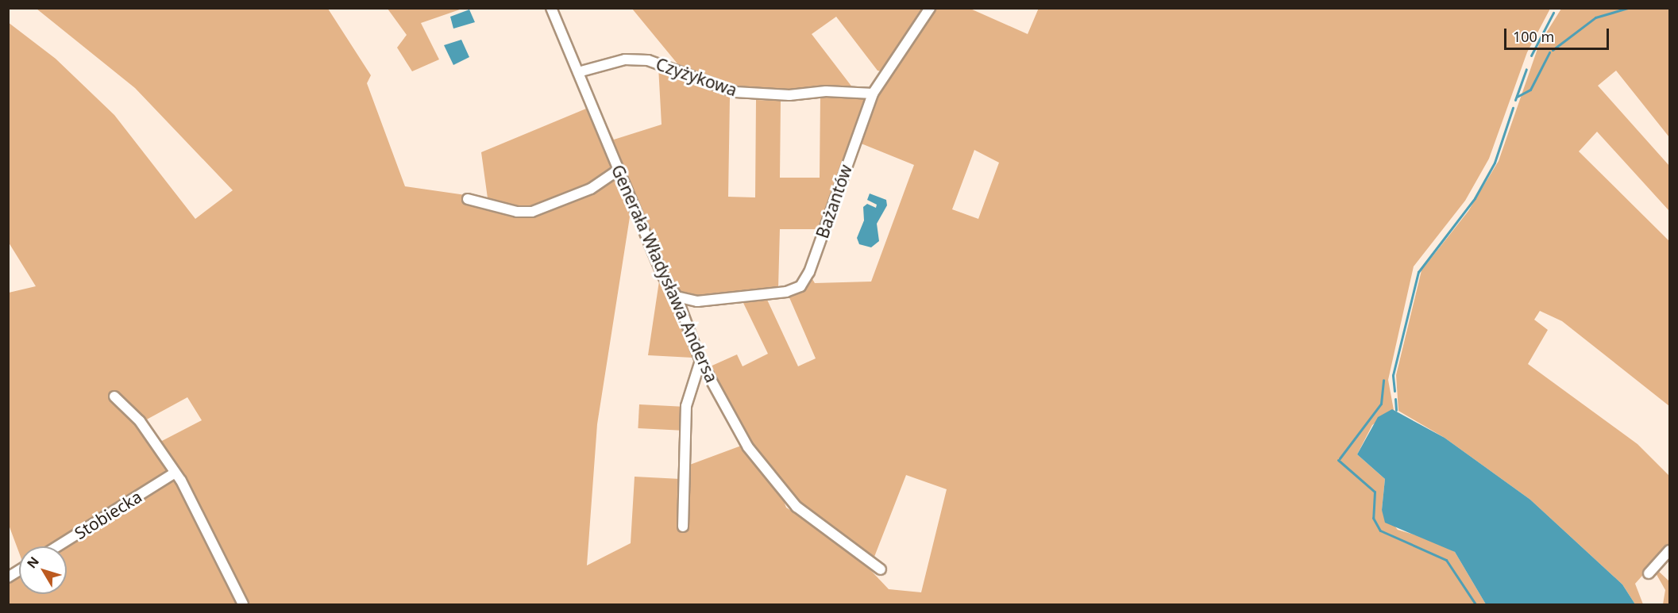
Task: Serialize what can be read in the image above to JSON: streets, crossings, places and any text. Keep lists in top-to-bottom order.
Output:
{
  "streets": {
    "street": [
      "Czyżykowa",
      "Bażantów",
      "Generała Władysława Andersa",
      "Stobiecka"
    ]
  },
  "crossings": [
    ["Czyżykowa", "Bażantów"],
    ["Czyżykowa", "Generała Władysława Andersa"],
    ["Bażantów", "Generała Władysława Andersa"]
  ],
  "scale_bar": "100 m",
  "north": "top left"
}
